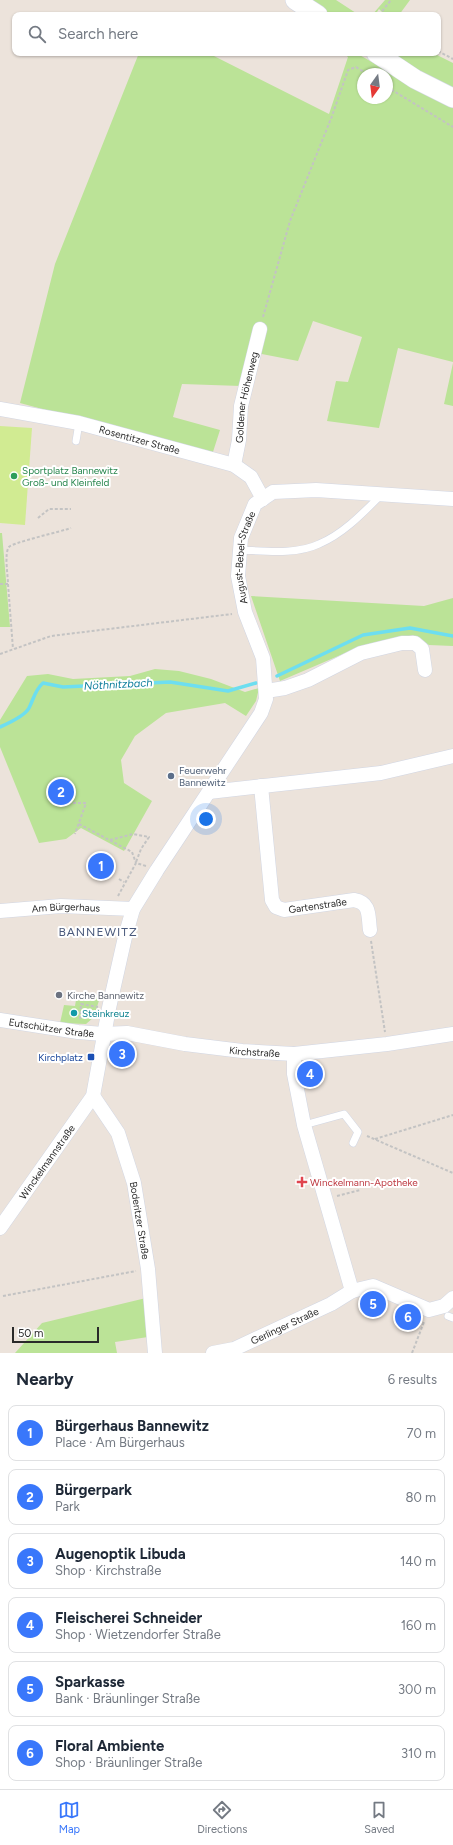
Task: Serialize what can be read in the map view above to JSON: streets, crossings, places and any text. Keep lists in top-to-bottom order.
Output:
{
  "streets": {
    "street": [
      "Goldener Höhenweg",
      "Rosentitzer Straße",
      "August-Bebel-Straße",
      "Gartenstraße",
      "Am Bürgerhaus",
      "Eutschützer Straße",
      "Kirchstraße",
      "Winckelmannstraße",
      "Boderitzer Straße",
      "Gerlinger Straße"
    ]
  },
  "crossings": [
    ["Goldener Höhenweg", "Rosentitzer Straße"],
    ["Rosentitzer Straße", "August-Bebel-Straße"],
    ["August-Bebel-Straße", "Am Bürgerhaus"],
    ["Eutschützer Straße", "Kirchstraße"],
    ["Winckelmannstraße", "Boderitzer Straße"]
  ],
  "districts": ["BANNEWITZ"],
  "water": ["Nöthnitzbach"],
  "places": {
    "other": [
      "Sportplatz Bannewitz Groß- und Kleinfeld",
      "Feuerwehr Bannewitz",
      "Kirche Bannewitz",
      "Steinkreuz"
    ],
    "transit": ["Kirchplatz"],
    "health": ["Winckelmann-Apotheke"]
  },
  "scale_bar": "50 m",
  "north": "bottom",
  "page": {
    "search": "Search here",
    "pins": [
      "2",
      "1",
      "3",
      "4",
      "5",
      "6"
    ],
    "scale": "50 m",
    "heading": ["Nearby", "6 results"],
    "list": [
      {
        "mark": "1",
        "name": "Bürgerhaus Bannewitz",
        "note": "Place · Am Bürgerhaus",
        "value": "70 m"
      },
      {
        "mark": "2",
        "name": "Bürgerpark",
        "note": "Park",
        "value": "80 m"
      },
      {
        "mark": "3",
        "name": "Augenoptik Libuda",
        "note": "Shop · Kirchstraße",
        "value": "140 m"
      },
      {
        "mark": "4",
        "name": "Fleischerei Schneider",
        "note": "Shop · Wietzendorfer Straße",
        "value": "160 m"
      },
      {
        "mark": "5",
        "name": "Sparkasse",
        "note": "Bank · Bräunlinger Straße",
        "value": "300 m"
      },
      {
        "mark": "6",
        "name": "Floral Ambiente",
        "note": "Shop · Bräunlinger Straße",
        "value": "310 m"
      }
    ],
    "nav": ["Map", "Directions", "Saved"]
  }
}
